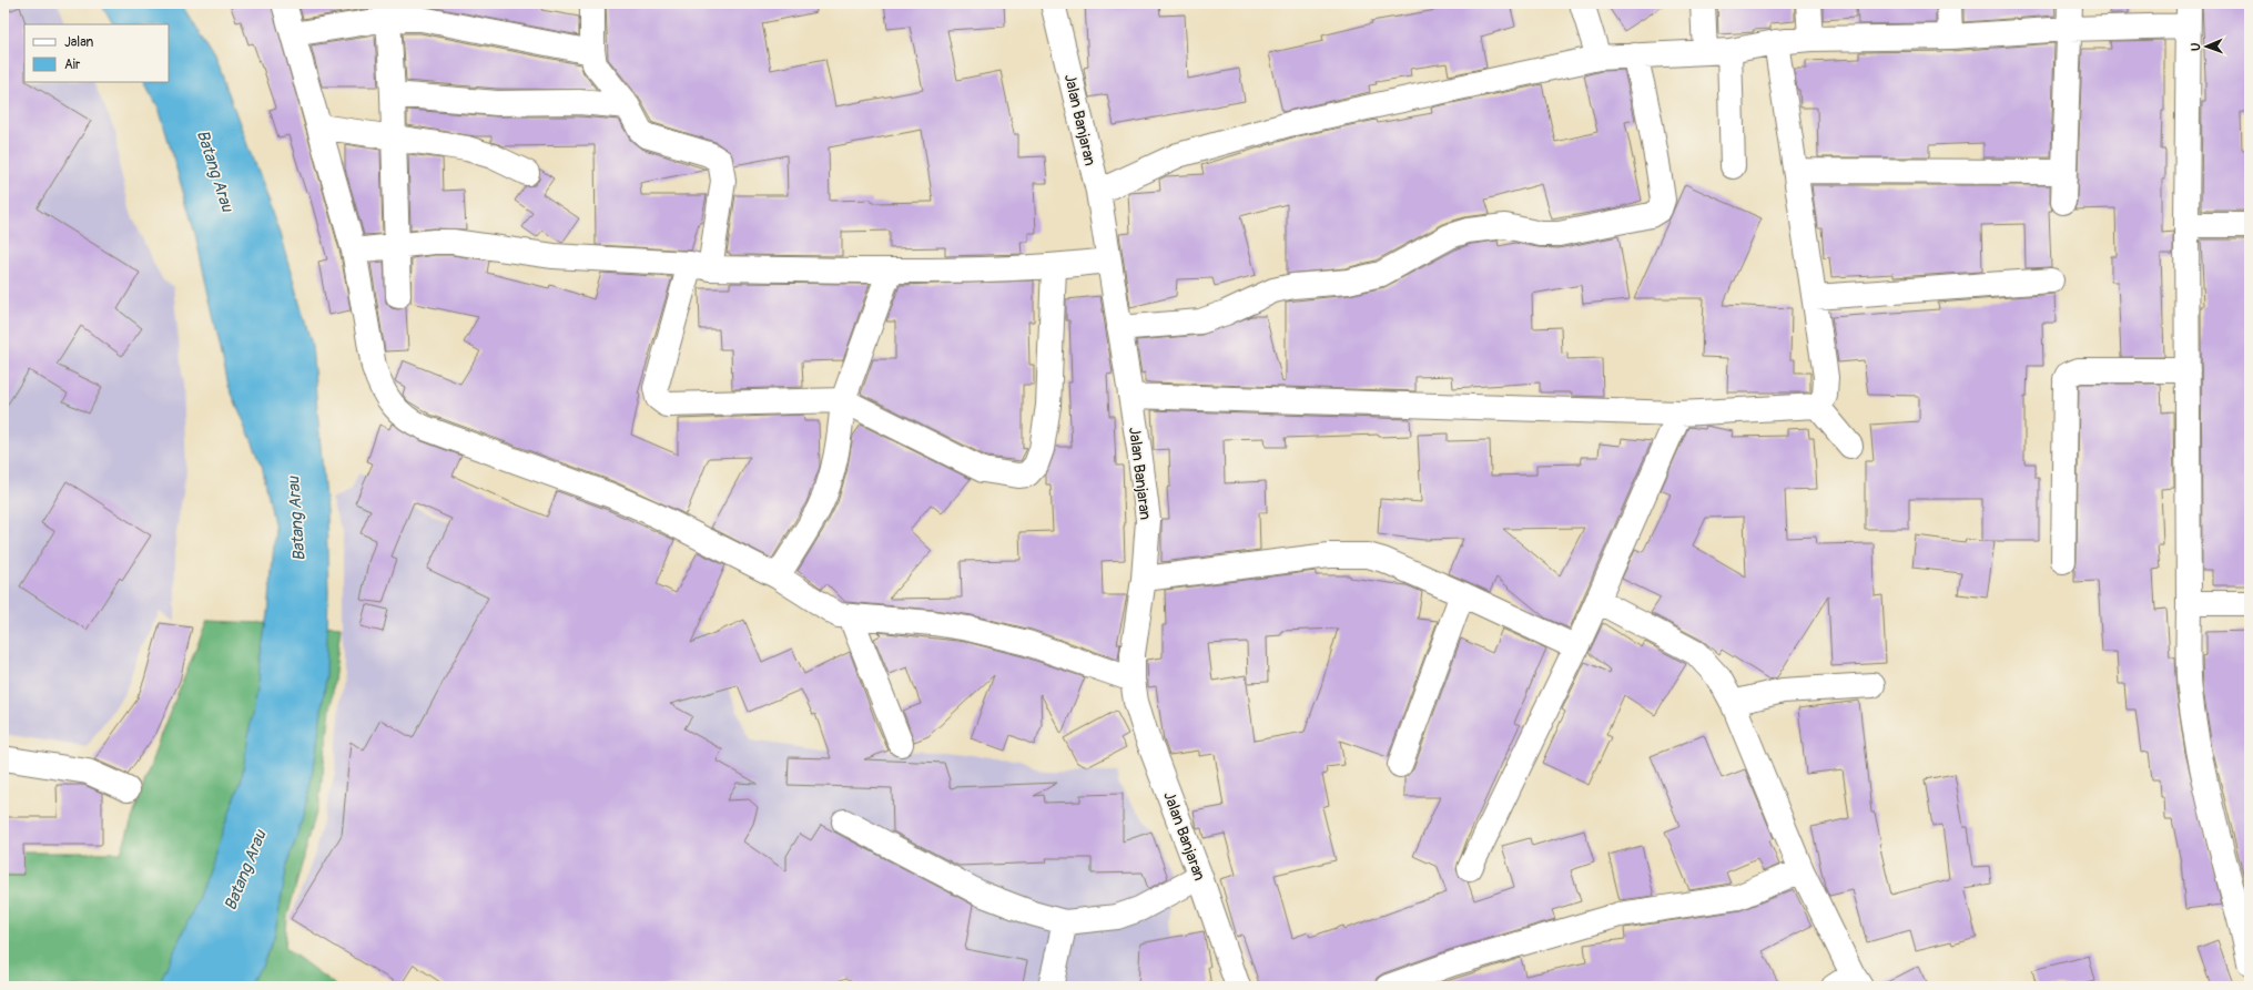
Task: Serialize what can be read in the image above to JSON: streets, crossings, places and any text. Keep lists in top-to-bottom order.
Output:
{
  "streets": {
    "street": ["Jalan Banjaran"]
  },
  "water": ["Batang Arau"],
  "legend": ["Jalan", "Air"],
  "north": "left"
}
